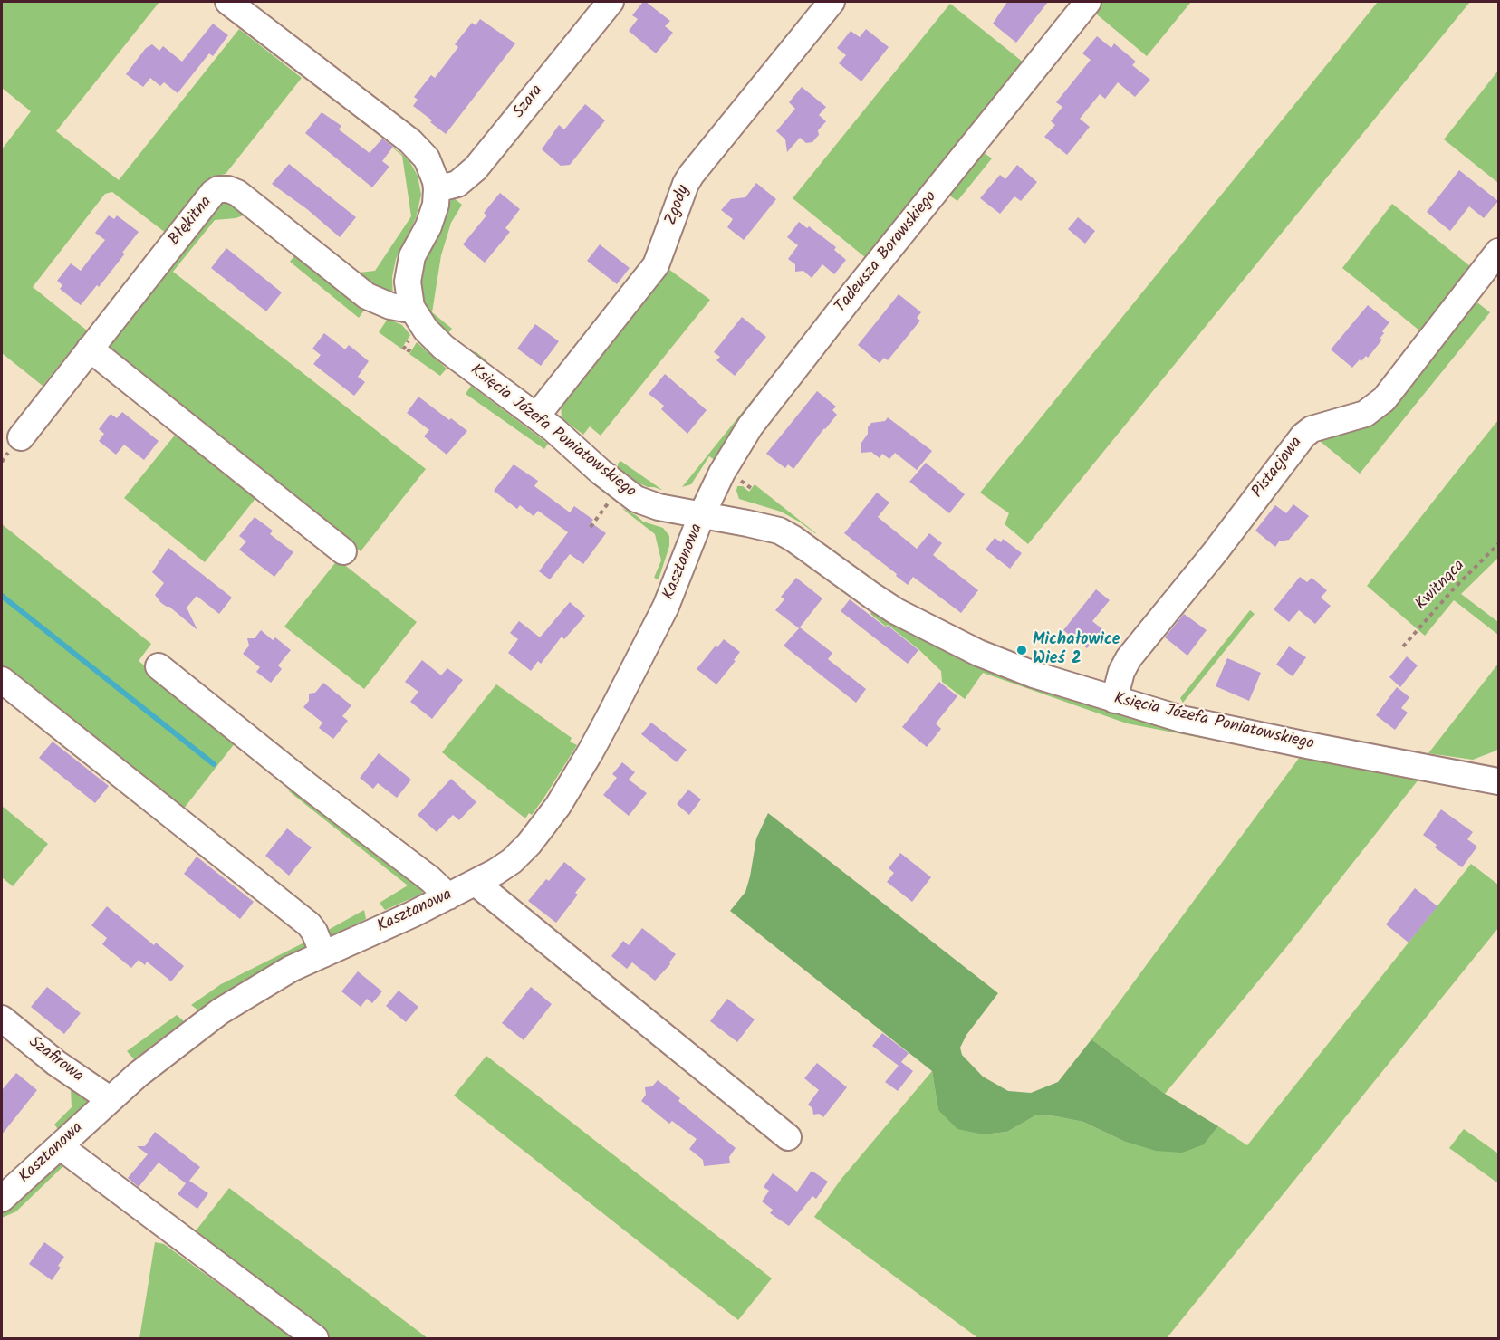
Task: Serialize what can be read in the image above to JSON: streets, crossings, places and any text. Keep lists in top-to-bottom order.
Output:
{
  "streets": {
    "street": [
      "Szara",
      "Zgody",
      "Błękitna",
      "Tadeusza Borowskiego",
      "Księcia Józefa Poniatowskiego",
      "Pistacjowa",
      "Kasztanowa",
      "Szafirowa"
    ],
    "path": ["Kwitnąca"]
  },
  "crossings": [
    ["Szara", "Księcia Józefa Poniatowskiego"],
    ["Zgody", "Księcia Józefa Poniatowskiego"],
    ["Błękitna", "Księcia Józefa Poniatowskiego"],
    ["Tadeusza Borowskiego", "Księcia Józefa Poniatowskiego"],
    ["Tadeusza Borowskiego", "Kasztanowa"],
    ["Księcia Józefa Poniatowskiego", "Pistacjowa"],
    ["Księcia Józefa Poniatowskiego", "Kasztanowa"],
    ["Kasztanowa", "Szafirowa"]
  ],
  "places": ["Michałowice Wieś 2"]
}
